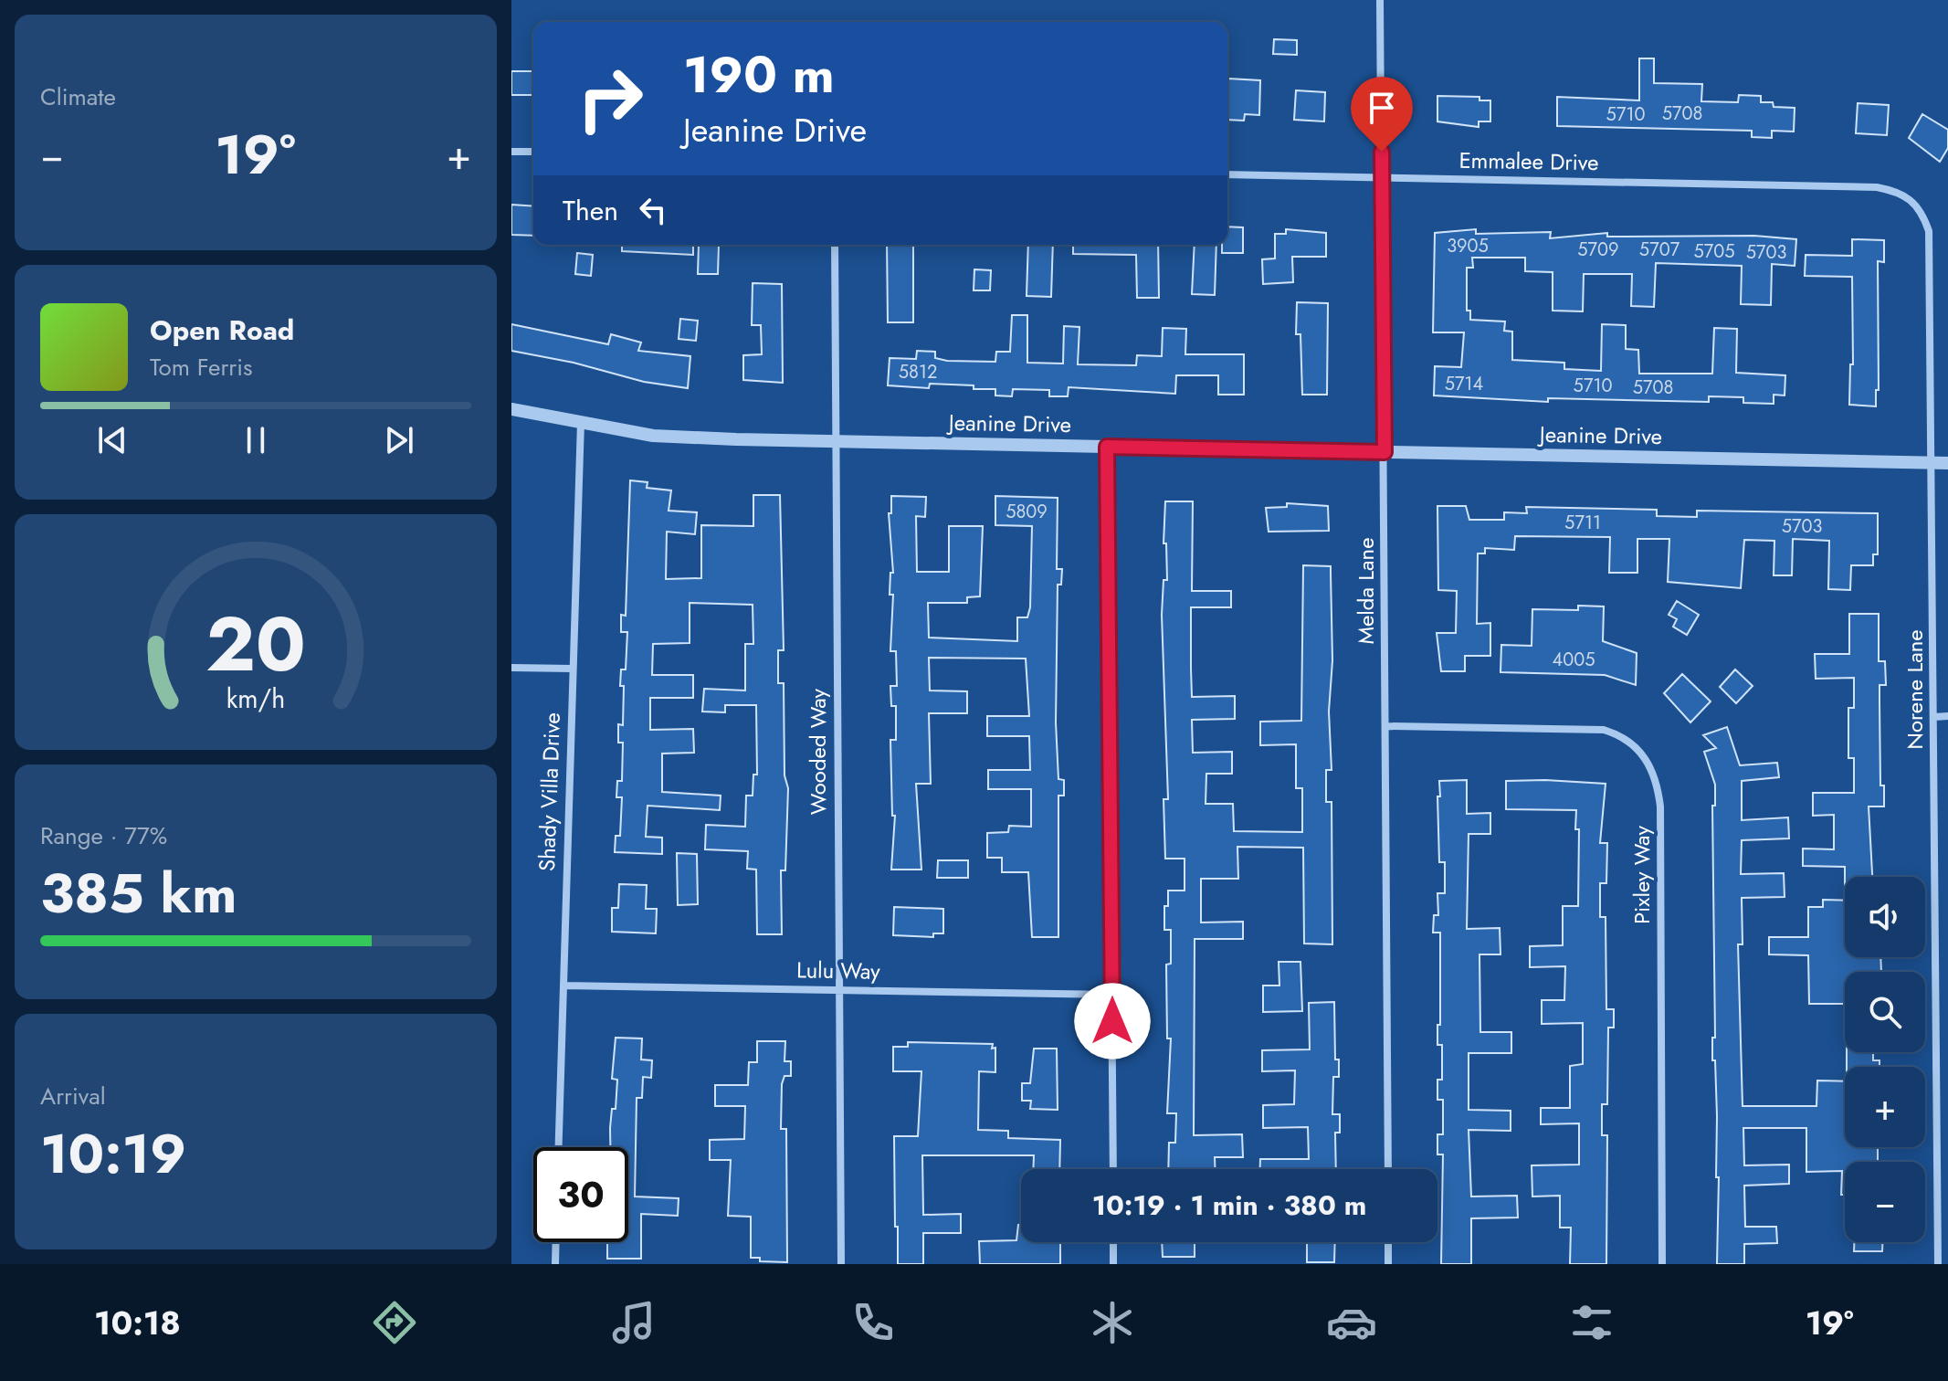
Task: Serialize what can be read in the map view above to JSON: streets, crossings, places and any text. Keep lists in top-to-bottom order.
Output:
{
  "streets": {
    "street": [
      "Emmalee Drive",
      "Jeanine Drive",
      "Melda Lane",
      "Norene Lane",
      "Wooded Way",
      "Shady Villa Drive",
      "Pixley Way",
      "Lulu Way"
    ]
  },
  "crossings": [
    ["Emmalee Drive", "Melda Lane"],
    ["Emmalee Drive", "Norene Lane"],
    ["Jeanine Drive", "Melda Lane"],
    ["Jeanine Drive", "Norene Lane"],
    ["Jeanine Drive", "Wooded Way"],
    ["Jeanine Drive", "Shady Villa Drive"],
    ["Melda Lane", "Pixley Way"],
    ["Wooded Way", "Lulu Way"],
    ["Shady Villa Drive", "Lulu Way"]
  ],
  "house_numbers": [
    "5708",
    "5710",
    "3905",
    "5709",
    "5707",
    "5705",
    "5703",
    "5812",
    "5714",
    "5710",
    "5708",
    "5809",
    "5711",
    "5703",
    "4005"
  ],
  "page": {
    "tile": [
      "Climate",
      ["Range · 77%", "385 km"],
      ["Arrival", "10:19"]
    ],
    "turn": ["190 m", "Jeanine Drive"],
    "heat": ["−", "19°", "+"],
    "then": "Then",
    "song": ["Open Road", "Tom Ferris"],
    "map_buttons": ["+", "−"],
    "limit": "30",
    "trip": "10:19 · 1 min · 380 m",
    "tabs": ["10:18", "19°"],
    "gauge": ["20", "km/h"]
  }
}
